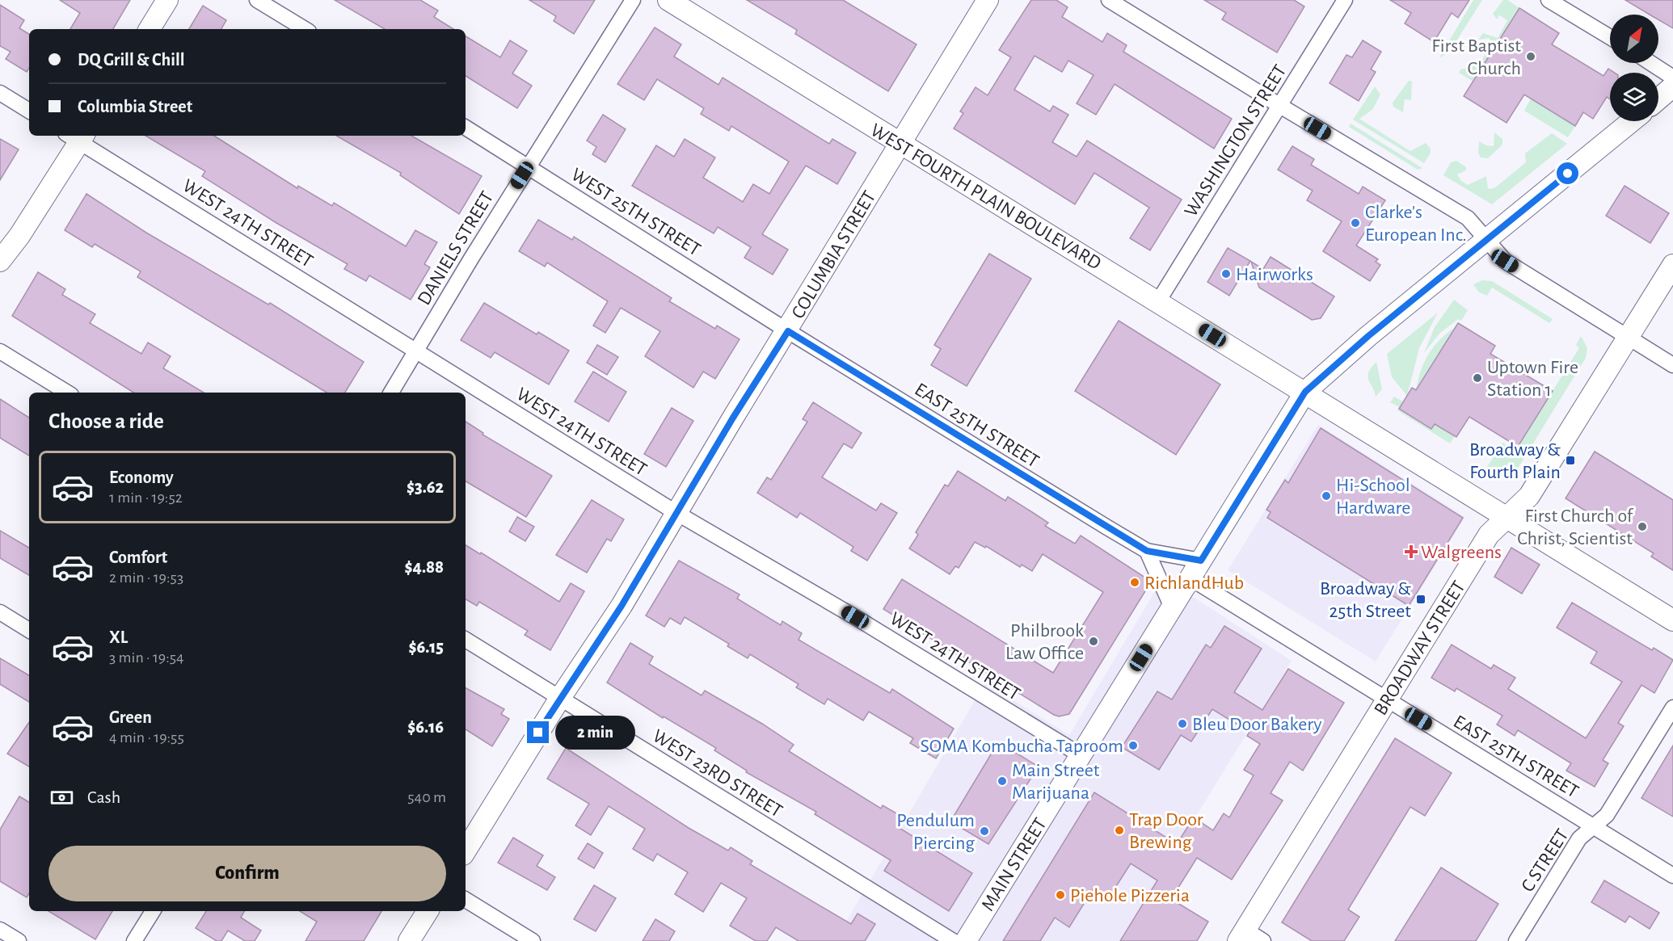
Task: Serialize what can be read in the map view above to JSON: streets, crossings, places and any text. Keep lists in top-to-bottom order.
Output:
{
  "streets": {
    "main road": [
      "WEST FOURTH PLAIN BOULEVARD",
      "COLUMBIA STREET",
      "BROADWAY STREET",
      "MAIN STREET"
    ],
    "street": [
      "WASHINGTON STREET",
      "WEST 25TH STREET",
      "WEST 24TH STREET",
      "DANIELS STREET",
      "EAST 25TH STREET",
      "WEST 23RD STREET",
      "C STREET"
    ]
  },
  "crossings": [
    ["WASHINGTON STREET", "WEST FOURTH PLAIN BOULEVARD"],
    ["WEST FOURTH PLAIN BOULEVARD", "COLUMBIA STREET"],
    ["WEST FOURTH PLAIN BOULEVARD", "BROADWAY STREET"],
    ["WEST FOURTH PLAIN BOULEVARD", "MAIN STREET"],
    ["WEST 25TH STREET", "DANIELS STREET"],
    ["WEST 25TH STREET", "COLUMBIA STREET"],
    ["WEST 25TH STREET", "EAST 25TH STREET"],
    ["WEST 24TH STREET", "DANIELS STREET"],
    ["WEST 24TH STREET", "COLUMBIA STREET"],
    ["WEST 24TH STREET", "MAIN STREET"],
    ["COLUMBIA STREET", "EAST 25TH STREET"],
    ["COLUMBIA STREET", "WEST 23RD STREET"],
    ["EAST 25TH STREET", "BROADWAY STREET"],
    ["EAST 25TH STREET", "C STREET"],
    ["EAST 25TH STREET", "MAIN STREET"]
  ],
  "places": {
    "other": [
      "First Baptist Church",
      "Clarke's European Inc.",
      "Hairworks",
      "Uptown Fire Station 1",
      "Hi-School Hardware",
      "First Church of Christ, Scientist",
      "RichlandHub",
      "Philbrook Law Office",
      "Bleu Door Bakery",
      "SOMA Kombucha Taproom",
      "Main Street Marijuana",
      "Trap Door Brewing",
      "Pendulum Piercing",
      "Piehole Pizzeria"
    ],
    "transit": ["Broadway & Fourth Plain", "Broadway & 25th Street"],
    "health": ["Walgreens"]
  },
  "north": "top right",
  "page": {
    "banner": ["DQ Grill & Chill", "Columbia Street"],
    "heading": "Choose a ride",
    "list": [
      {
        "name": "Economy",
        "note": "1 min · 19:52",
        "value": "$3.62"
      },
      {
        "name": "Comfort",
        "note": "2 min · 19:53",
        "value": "$4.88"
      },
      {
        "name": "XL",
        "note": "3 min · 19:54",
        "value": "$6.15"
      },
      {
        "name": "Green",
        "note": "4 min · 19:55",
        "value": "$6.16"
      }
    ],
    "bubble": "2 min",
    "pay": ["Cash", "540 m"],
    "buttons": "Confirm"
  }
}
